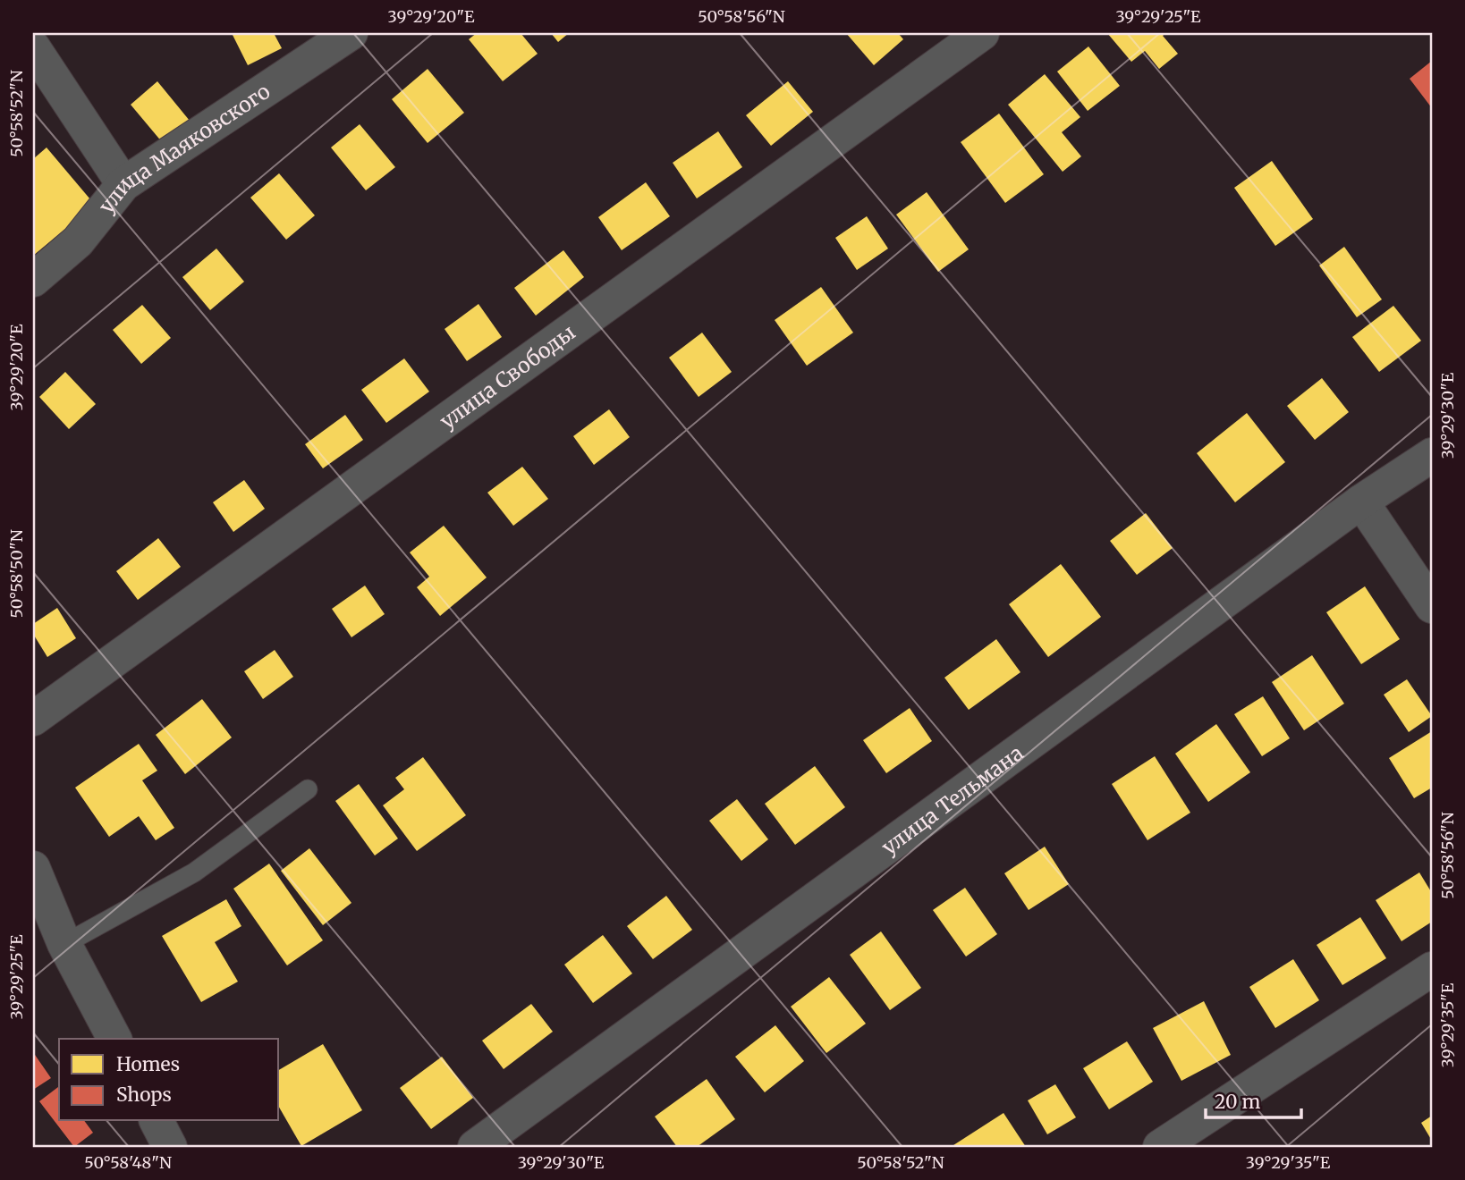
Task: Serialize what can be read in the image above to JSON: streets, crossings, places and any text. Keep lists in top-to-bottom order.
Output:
{
  "streets": {
    "street": ["улица Маяковского", "улица Свободы", "улица Тельмана"]
  },
  "legend": ["Homes", "Shops"],
  "scale_bar": "20 m",
  "coordinates": [
    "39°29'20\"E",
    "50°58'56\"N",
    "39°29'25\"E",
    "50°58'52\"N",
    "39°29'30\"E",
    "50°58'50\"N",
    "39°29'35\"E",
    "50°58'48\"N"
  ]
}
